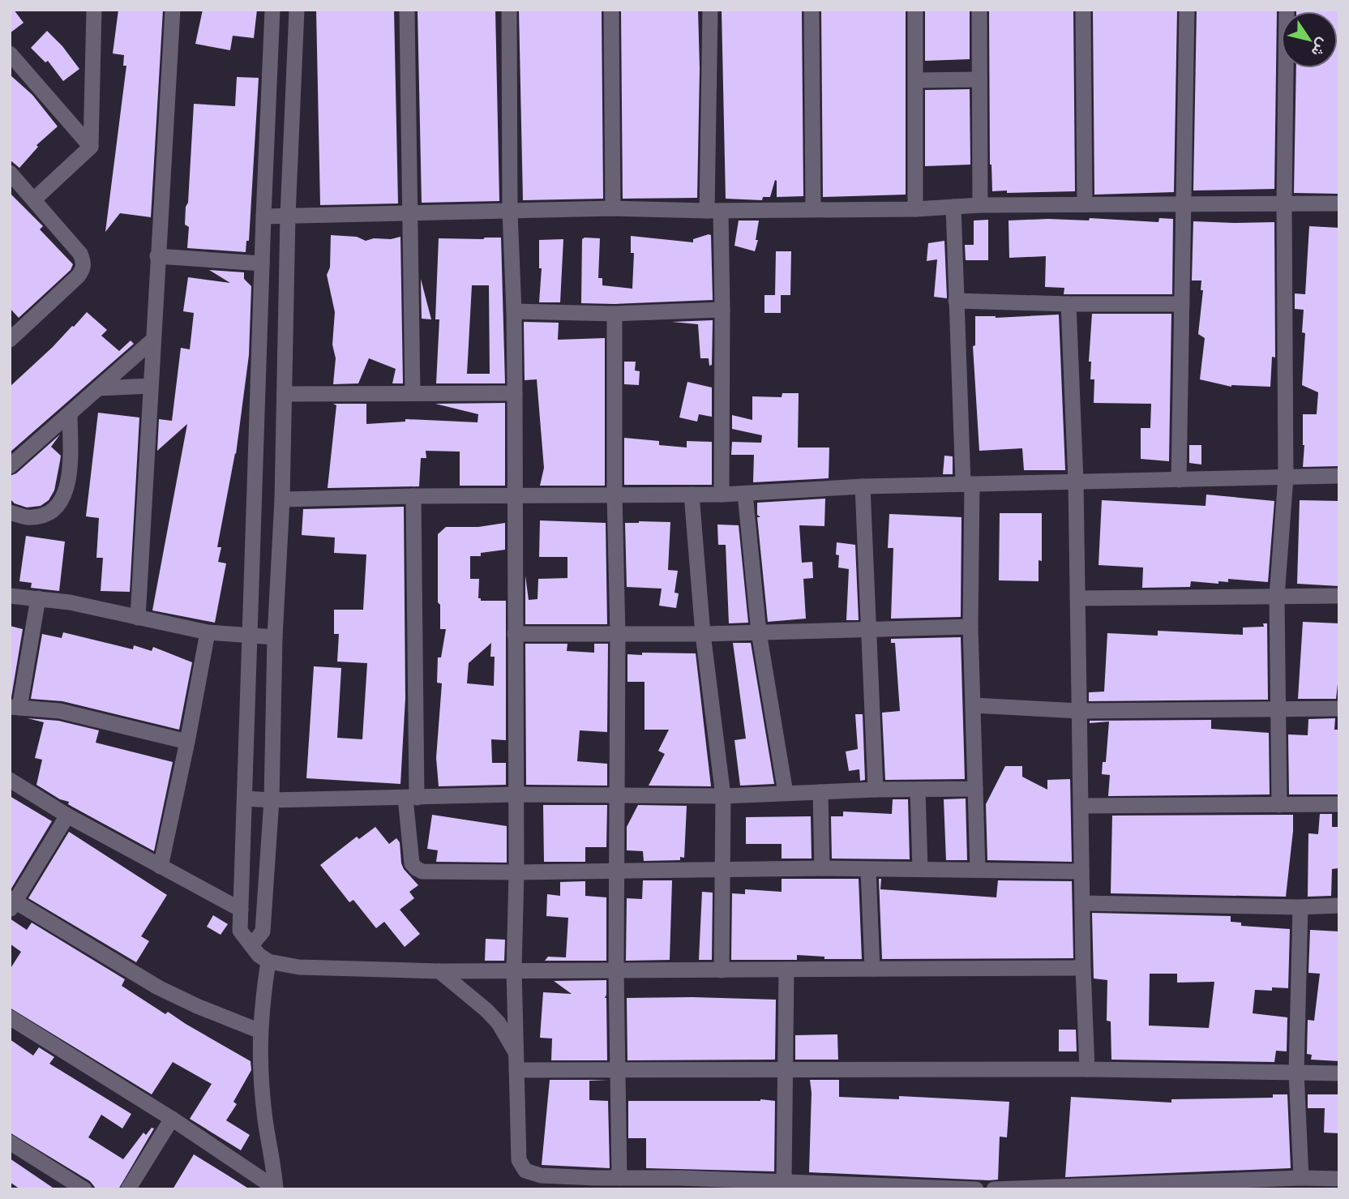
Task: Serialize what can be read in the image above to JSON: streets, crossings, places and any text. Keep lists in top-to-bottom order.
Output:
{
  "north": "bottom right"
}
